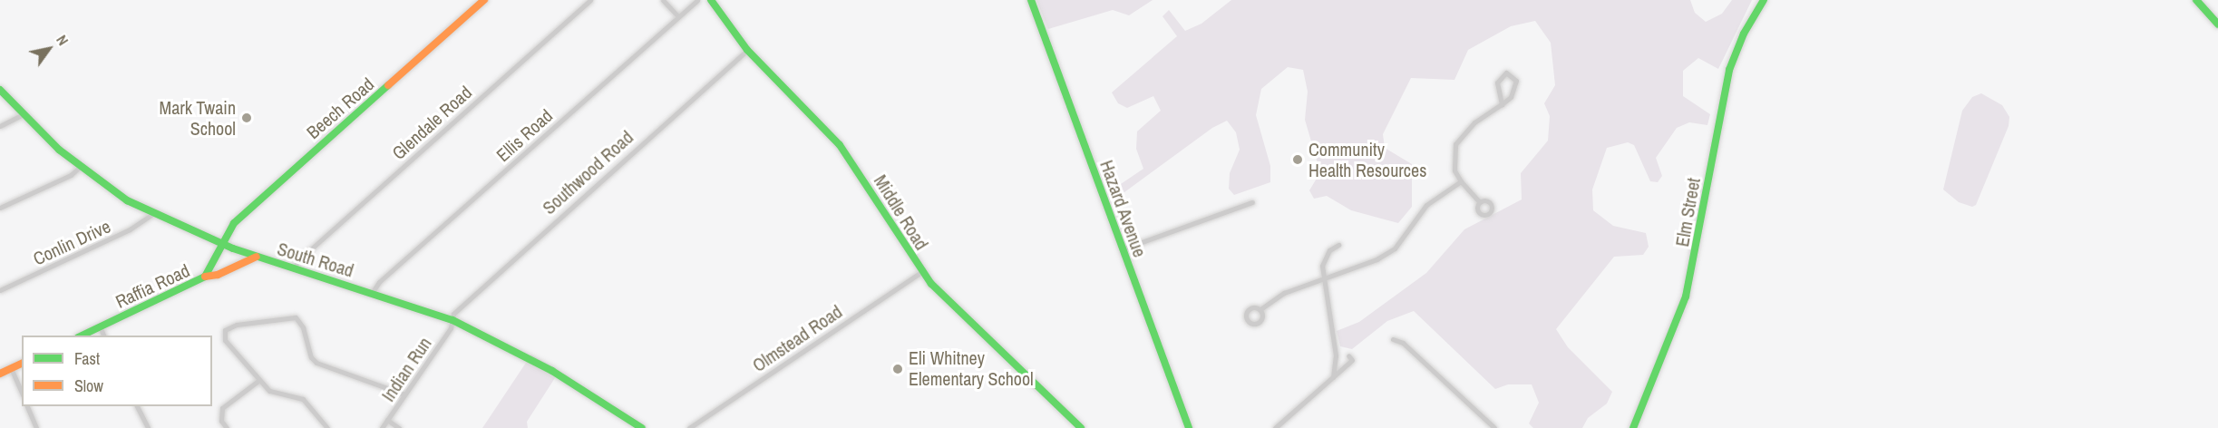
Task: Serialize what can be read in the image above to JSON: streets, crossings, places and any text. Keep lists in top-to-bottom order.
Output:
{
  "streets": {
    "main road": [
      "Beech Road",
      "Hazard Avenue",
      "Middle Road",
      "Elm Street",
      "South Road",
      "Raffia Road"
    ],
    "street": [
      "Glendale Road",
      "Ellis Road",
      "Southwood Road",
      "Conlin Drive",
      "Olmstead Road",
      "Indian Run"
    ]
  },
  "crossings": [
    ["Beech Road", "South Road"],
    ["Beech Road", "Raffia Road"],
    ["Glendale Road", "South Road"],
    ["Ellis Road", "South Road"],
    ["Southwood Road", "Middle Road"],
    ["Southwood Road", "South Road"],
    ["Southwood Road", "Indian Run"],
    ["Middle Road", "Olmstead Road"],
    ["Conlin Drive", "South Road"],
    ["South Road", "Raffia Road"],
    ["South Road", "Indian Run"]
  ],
  "places": ["Mark Twain School", "Community Health Resources", "Eli Whitney Elementary School"],
  "legend": ["Fast", "Slow"],
  "north": "top right"
}
